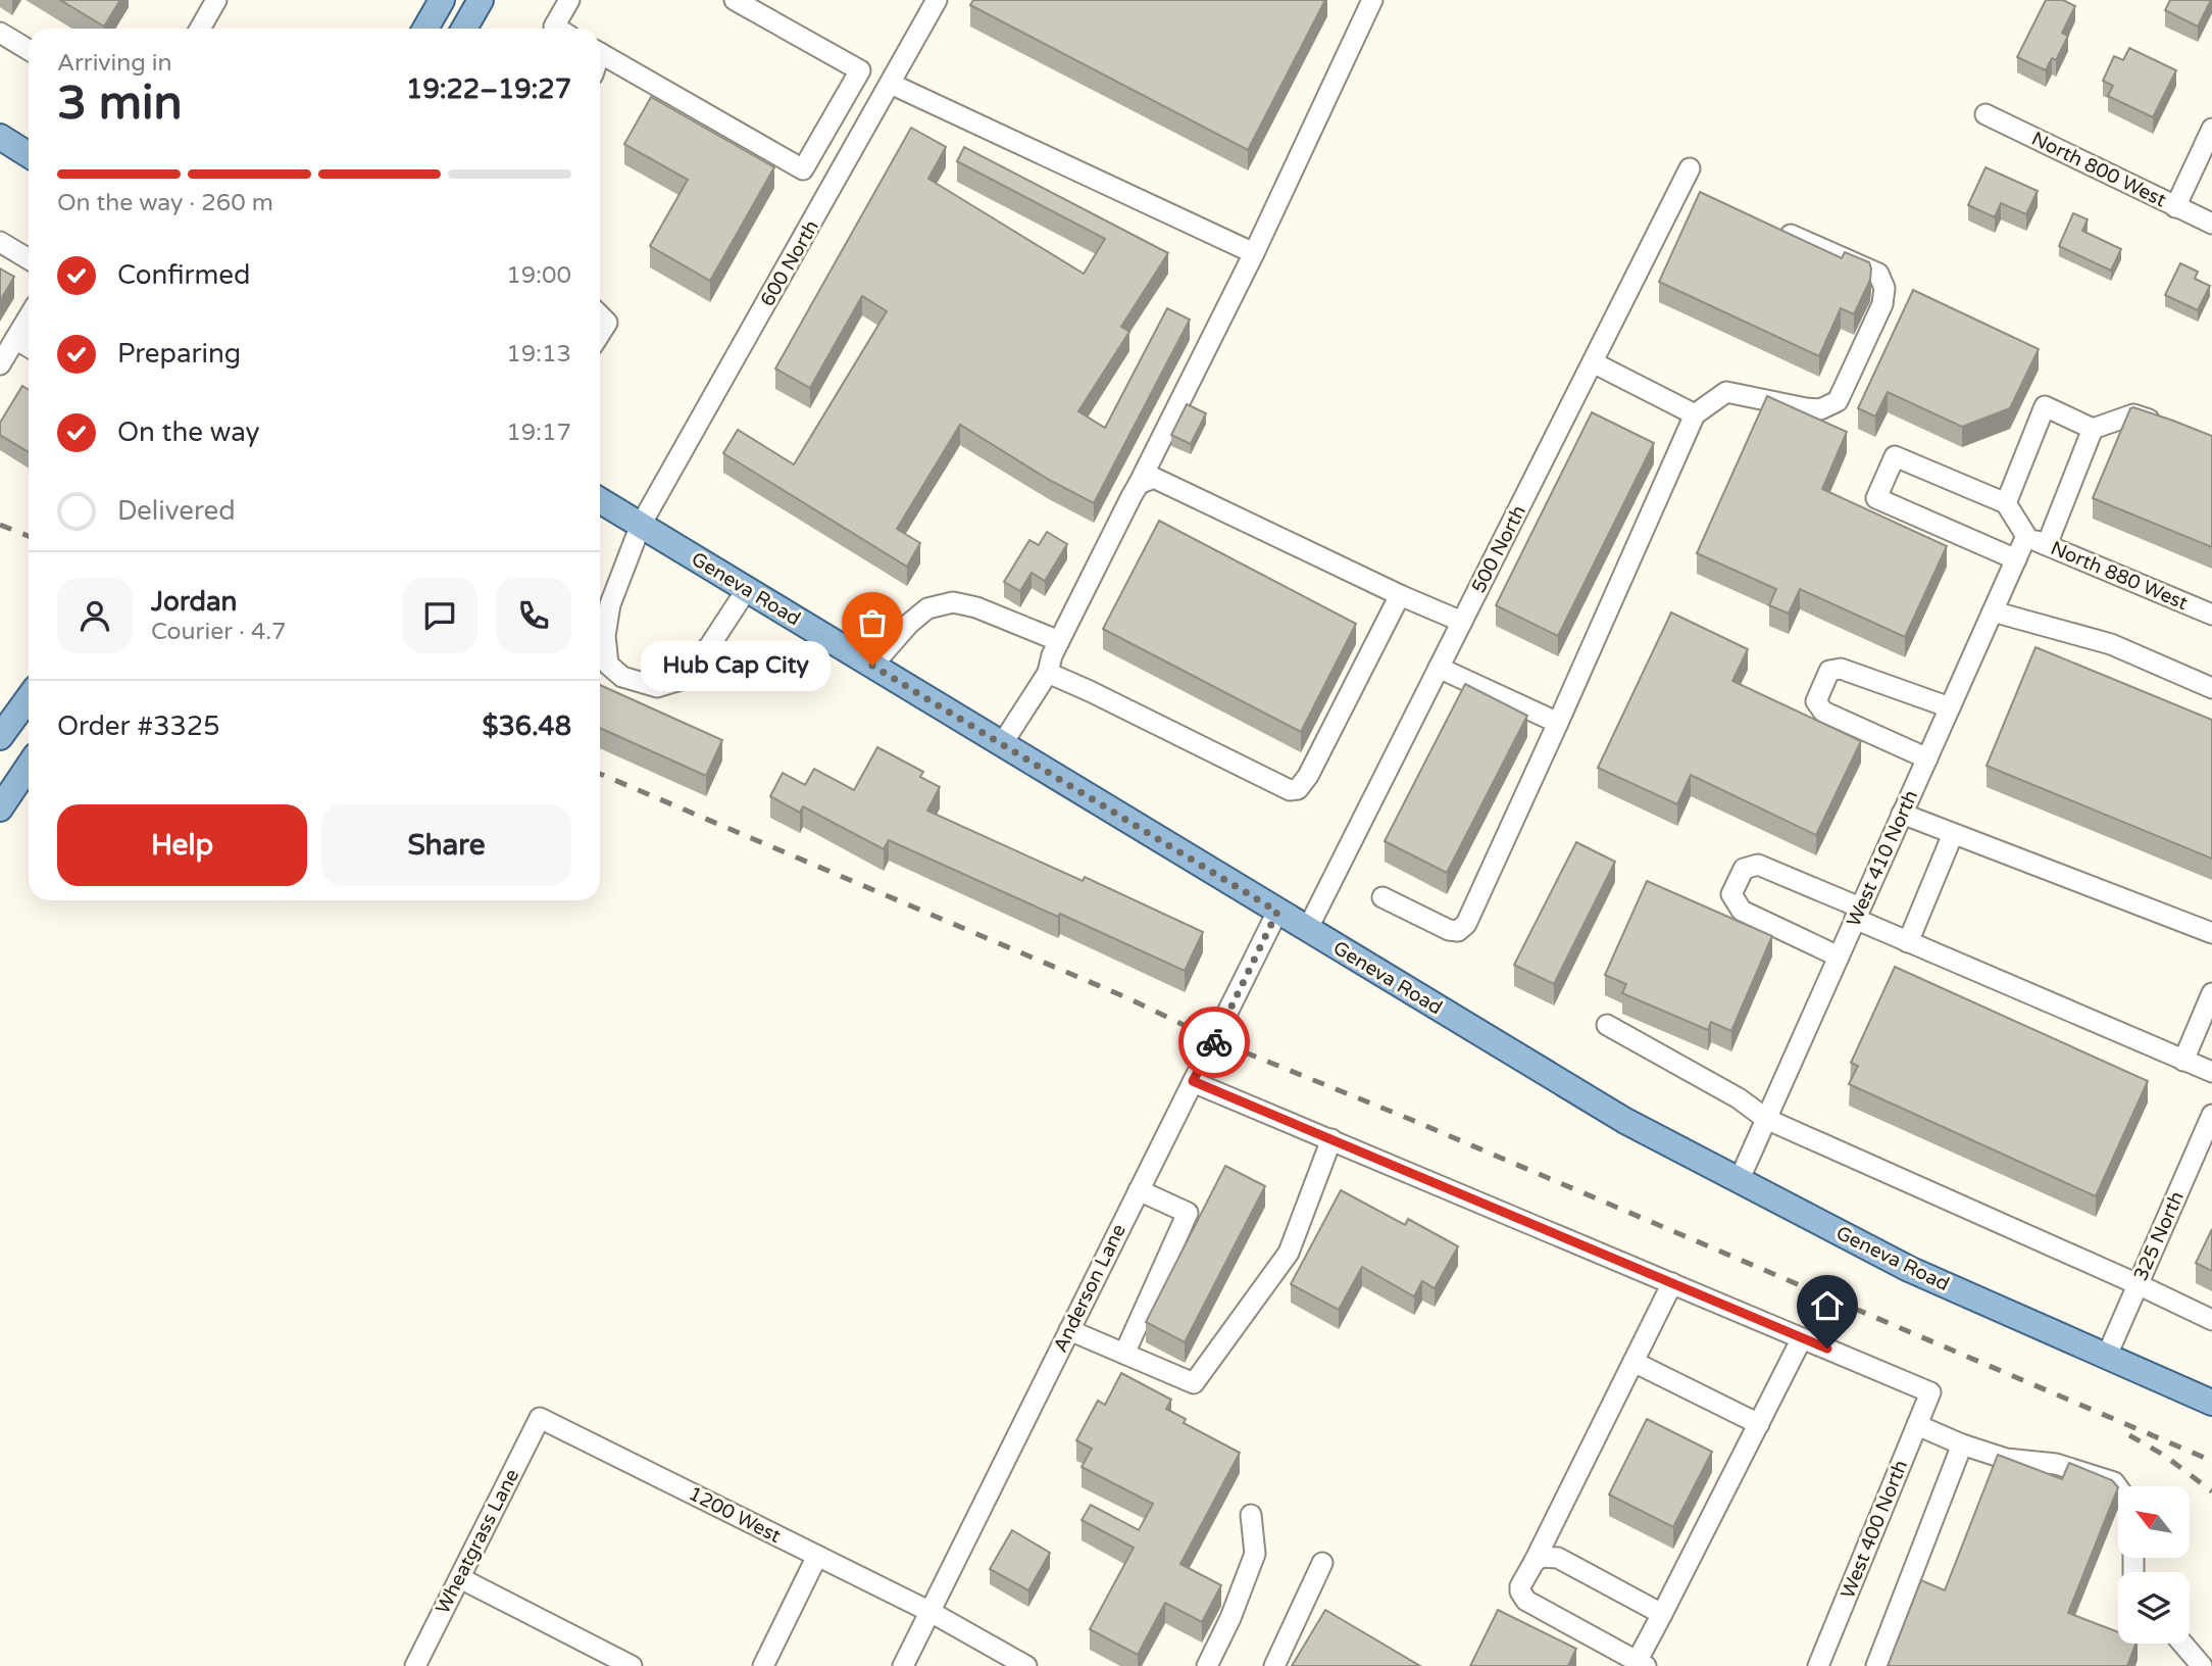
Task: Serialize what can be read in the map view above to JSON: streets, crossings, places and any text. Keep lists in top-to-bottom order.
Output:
{
  "streets": {
    "main road": ["Geneva Road"],
    "street": [
      "North 800 West",
      "600 North",
      "500 North",
      "North 880 West",
      "West 410 North",
      "325 North",
      "Anderson Lane",
      "1200 West",
      "West 400 North",
      "Wheatgrass Lane"
    ]
  },
  "crossings": [
    ["600 North", "Geneva Road"],
    ["500 North", "Geneva Road"],
    ["North 880 West", "West 410 North"],
    ["Geneva Road", "West 410 North"],
    ["Geneva Road", "325 North"],
    ["Geneva Road", "Anderson Lane"],
    ["Anderson Lane", "1200 West"],
    ["1200 West", "Wheatgrass Lane"]
  ],
  "places": ["Hub Cap City"],
  "north": "top left",
  "page": {
    "heading": ["3 min", "Arriving in", "19:22–19:27"],
    "panel": [
      "Jordan",
      "Courier · 4.7",
      "Order #3325",
      "$36.48"
    ],
    "bar": "On the way · 260 m",
    "list": [
      ["Confirmed", "19:00"],
      ["Preparing", "19:13"],
      ["On the way", "19:17"],
      "Delivered"
    ],
    "bubble": "Hub Cap City",
    "buttons": ["Help", "Share"]
  }
}
